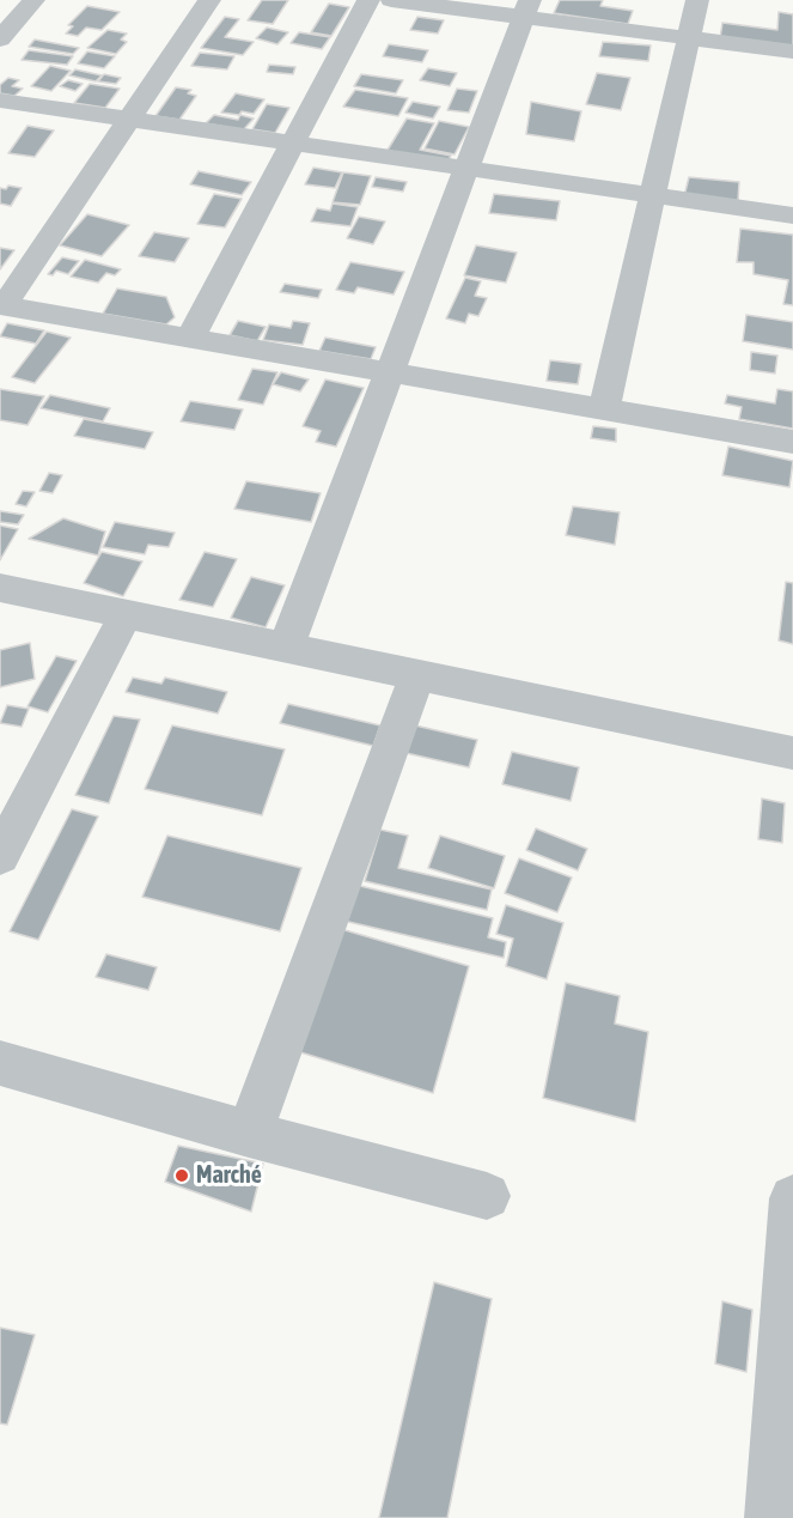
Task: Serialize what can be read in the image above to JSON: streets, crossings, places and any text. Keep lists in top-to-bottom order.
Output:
{
  "places": ["Marché"]
}
